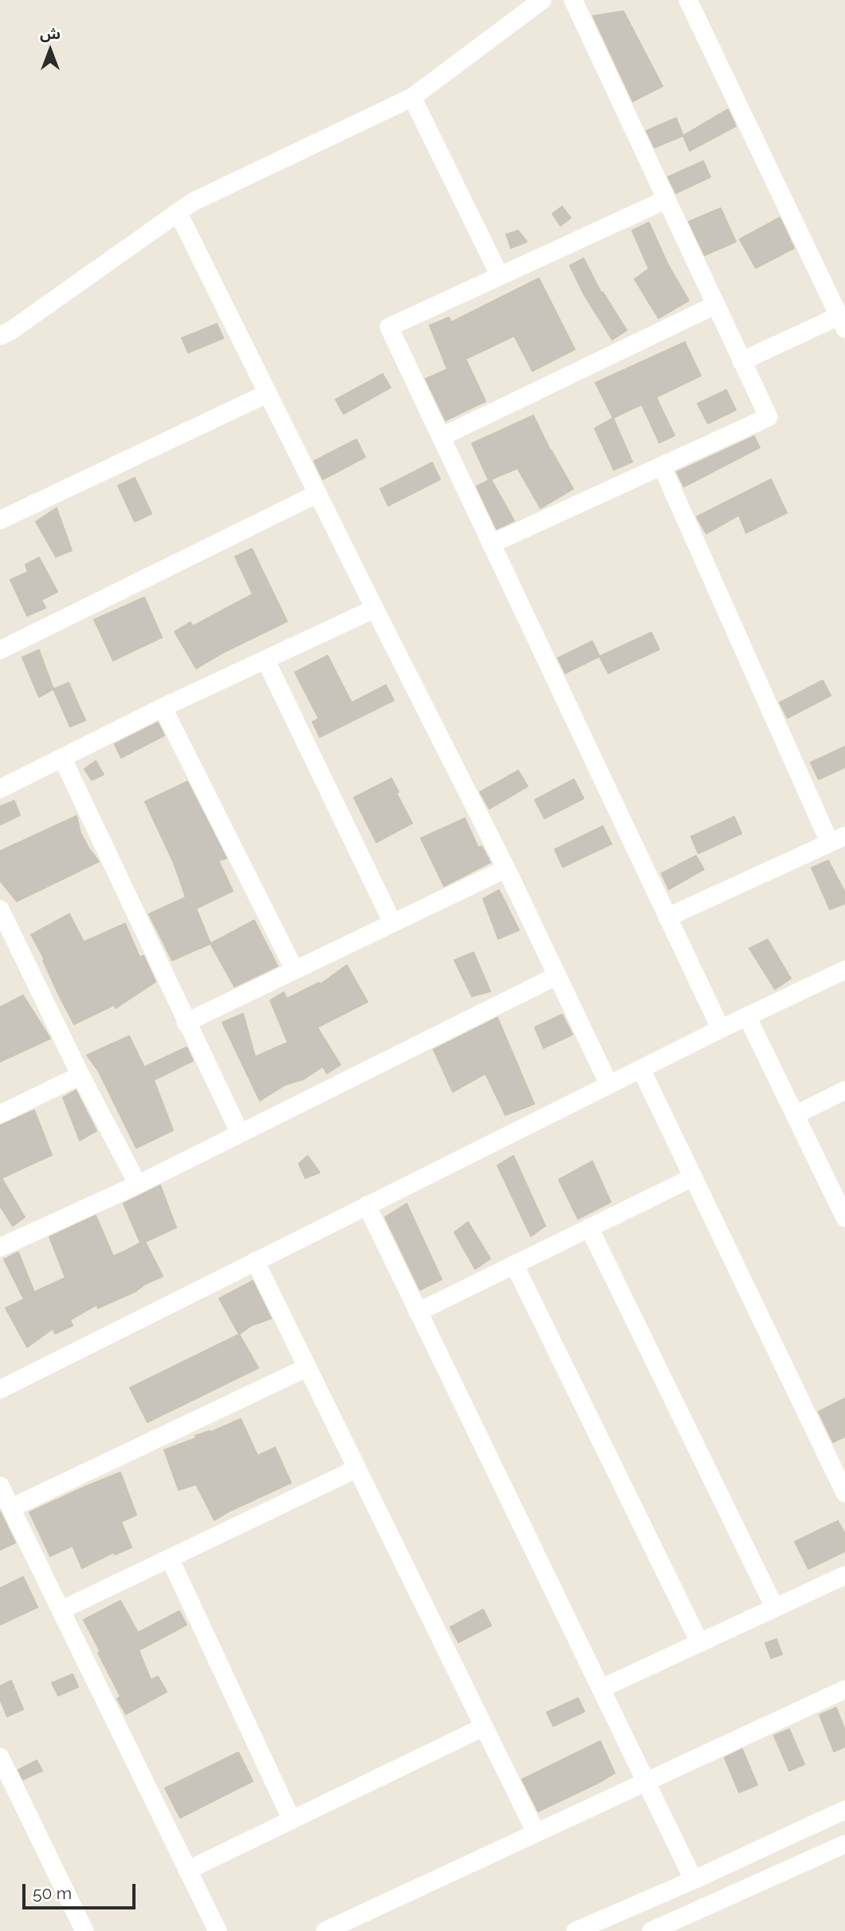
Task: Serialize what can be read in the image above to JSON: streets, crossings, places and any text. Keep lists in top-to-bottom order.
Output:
{
  "scale_bar": "50 m",
  "north": "top"
}
